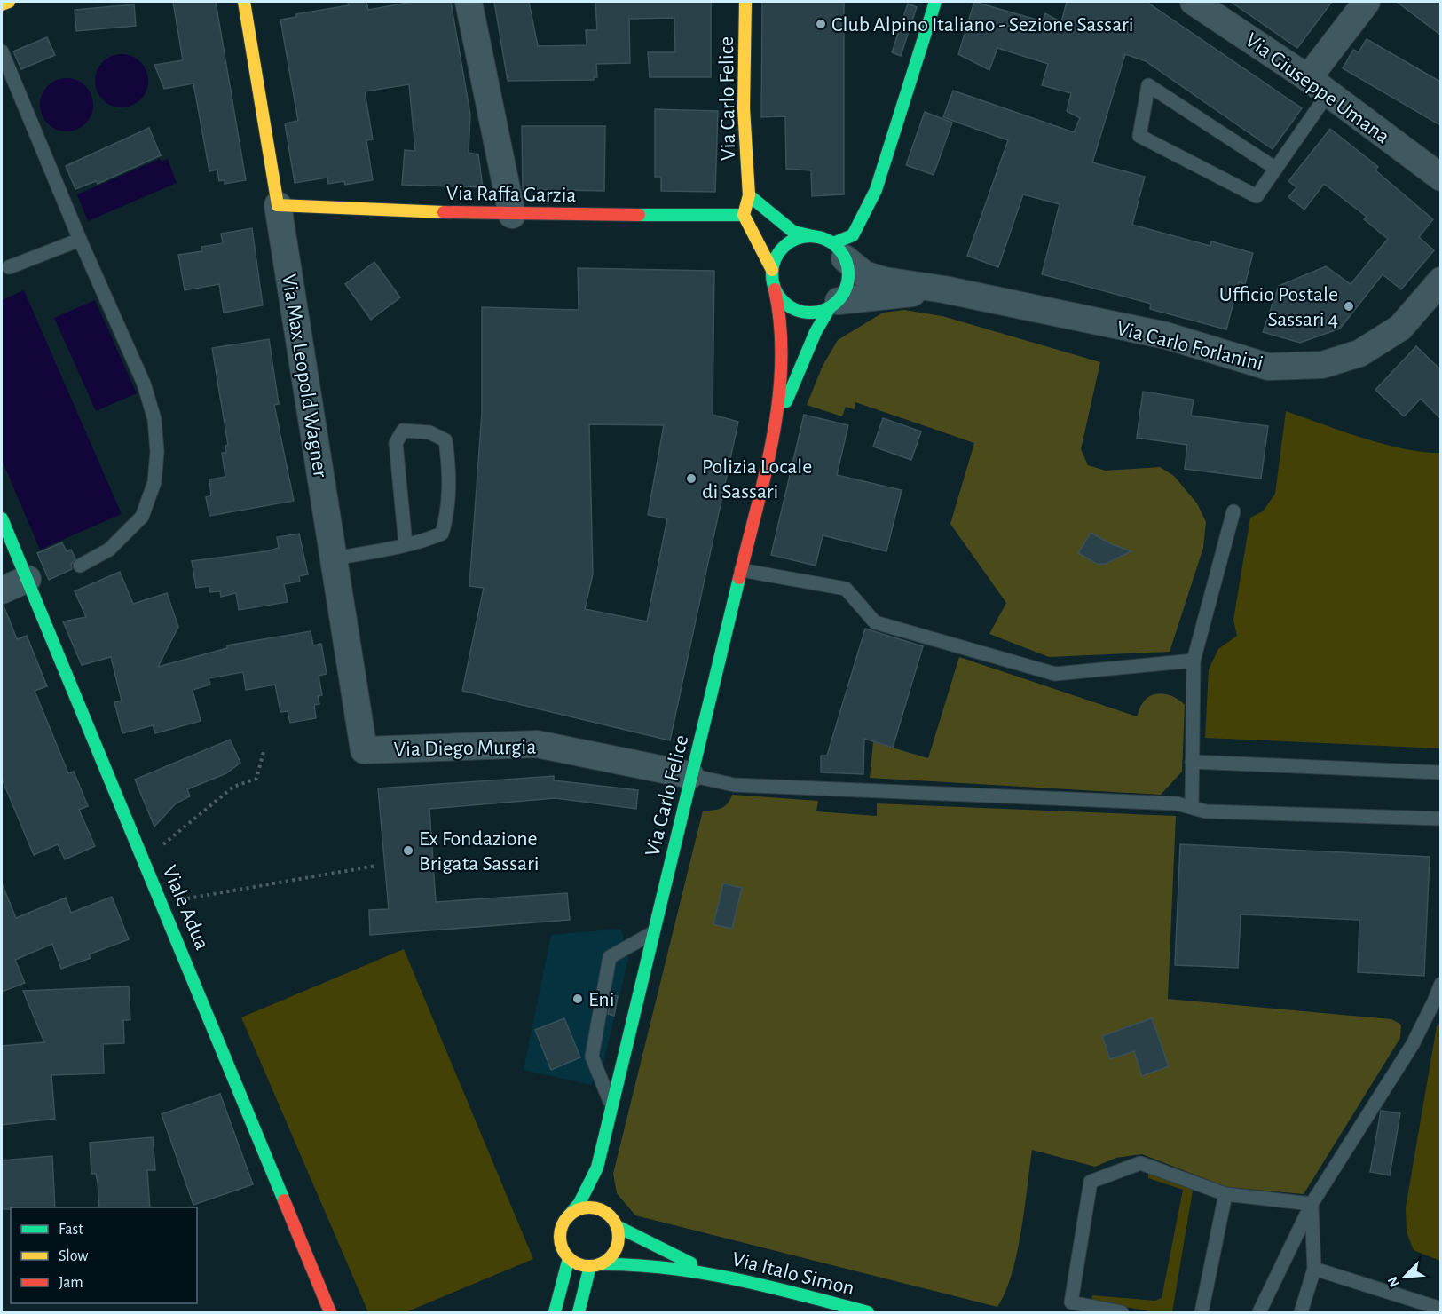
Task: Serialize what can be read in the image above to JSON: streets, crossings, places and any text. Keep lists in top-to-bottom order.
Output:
{
  "streets": {
    "main road": [
      "Via Carlo Felice",
      "Via Raffa Garzia",
      "Via Max Leopold Wagner",
      "Viale Adua",
      "Via Italo Simon"
    ],
    "street": ["Via Giuseppe Umana", "Via Carlo Forlanini", "Via Diego Murgia"]
  },
  "crossings": [
    ["Via Carlo Felice", "Via Raffa Garzia"],
    ["Via Carlo Felice", "Via Carlo Forlanini"],
    ["Via Carlo Felice", "Via Diego Murgia"],
    ["Via Carlo Felice", "Via Italo Simon"],
    ["Via Raffa Garzia", "Via Max Leopold Wagner"],
    ["Via Max Leopold Wagner", "Via Diego Murgia"]
  ],
  "places": [
    "Club Alpino Italiano - Sezione Sassari",
    "Ufficio Postale Sassari 4",
    "Polizia Locale di Sassari",
    "Ex Fondazione Brigata Sassari",
    "Eni"
  ],
  "legend": ["Fast", "Slow", "Jam"],
  "north": "bottom left"
}
